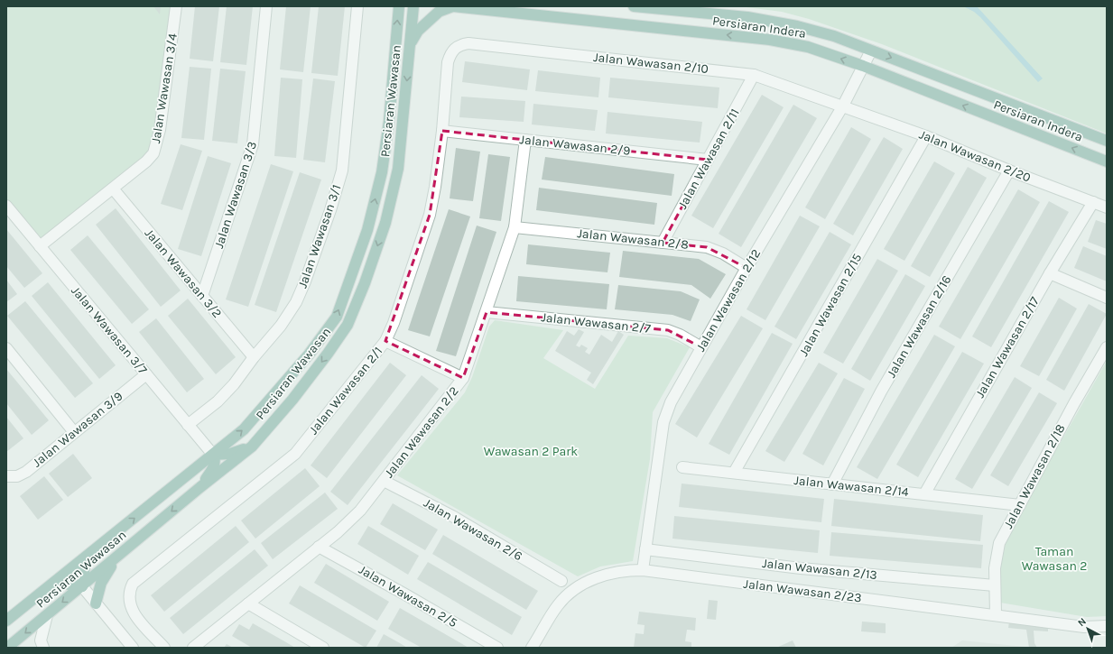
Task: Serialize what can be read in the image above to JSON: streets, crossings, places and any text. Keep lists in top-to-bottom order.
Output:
{
  "streets": {
    "main road": ["Persiaran Indera", "Persiaran Wawasan"],
    "street": [
      "Jalan Wawasan 2/10",
      "Jalan Wawasan 3/4",
      "Jalan Wawasan 2/9",
      "Jalan Wawasan 2/20",
      "Jalan Wawasan 2/11",
      "Jalan Wawasan 3/3",
      "Jalan Wawasan 3/1",
      "Jalan Wawasan 2/8",
      "Jalan Wawasan 3/2",
      "Jalan Wawasan 2/12",
      "Jalan Wawasan 2/15",
      "Jalan Wawasan 2/7",
      "Jalan Wawasan 2/16",
      "Jalan Wawasan 3/7",
      "Jalan Wawasan 2/17",
      "Jalan Wawasan 2/1",
      "Jalan Wawasan 3/9",
      "Jalan Wawasan 2/2",
      "Jalan Wawasan 2/18",
      "Jalan Wawasan 2/14",
      "Jalan Wawasan 2/6",
      "Jalan Wawasan 2/13",
      "Jalan Wawasan 2/23",
      "Jalan Wawasan 2/5"
    ]
  },
  "crossings": [
    ["Persiaran Indera", "Jalan Wawasan 2/12"],
    ["Jalan Wawasan 2/10", "Jalan Wawasan 2/20"],
    ["Jalan Wawasan 2/10", "Jalan Wawasan 2/11"],
    ["Jalan Wawasan 2/10", "Jalan Wawasan 2/12"],
    ["Jalan Wawasan 2/10", "Jalan Wawasan 2/1"],
    ["Jalan Wawasan 3/4", "Jalan Wawasan 3/2"],
    ["Jalan Wawasan 3/4", "Jalan Wawasan 3/7"],
    ["Persiaran Wawasan", "Jalan Wawasan 3/7"],
    ["Jalan Wawasan 2/9", "Jalan Wawasan 2/11"],
    ["Jalan Wawasan 2/9", "Jalan Wawasan 2/1"],
    ["Jalan Wawasan 2/9", "Jalan Wawasan 2/2"],
    ["Jalan Wawasan 2/20", "Jalan Wawasan 2/12"],
    ["Jalan Wawasan 2/20", "Jalan Wawasan 2/15"],
    ["Jalan Wawasan 2/20", "Jalan Wawasan 2/16"],
    ["Jalan Wawasan 2/20", "Jalan Wawasan 2/17"],
    ["Jalan Wawasan 2/11", "Jalan Wawasan 2/8"],
    ["Jalan Wawasan 3/3", "Jalan Wawasan 3/2"],
    ["Jalan Wawasan 3/1", "Jalan Wawasan 3/2"],
    ["Jalan Wawasan 3/1", "Jalan Wawasan 3/7"],
    ["Jalan Wawasan 2/8", "Jalan Wawasan 2/12"],
    ["Jalan Wawasan 2/8", "Jalan Wawasan 2/2"],
    ["Jalan Wawasan 2/12", "Jalan Wawasan 2/7"],
    ["Jalan Wawasan 2/12", "Jalan Wawasan 2/13"],
    ["Jalan Wawasan 2/12", "Jalan Wawasan 2/23"],
    ["Jalan Wawasan 2/15", "Jalan Wawasan 2/14"],
    ["Jalan Wawasan 2/7", "Jalan Wawasan 2/2"],
    ["Jalan Wawasan 2/16", "Jalan Wawasan 2/14"],
    ["Jalan Wawasan 3/7", "Jalan Wawasan 3/9"],
    ["Jalan Wawasan 2/17", "Jalan Wawasan 2/14"],
    ["Jalan Wawasan 2/2", "Jalan Wawasan 2/6"],
    ["Jalan Wawasan 2/2", "Jalan Wawasan 2/5"],
    ["Jalan Wawasan 2/18", "Jalan Wawasan 2/14"],
    ["Jalan Wawasan 2/18", "Jalan Wawasan 2/13"],
    ["Jalan Wawasan 2/18", "Jalan Wawasan 2/23"]
  ],
  "parks": ["Wawasan 2 Park", "Taman Wawasan 2"],
  "north": "top left"
}
